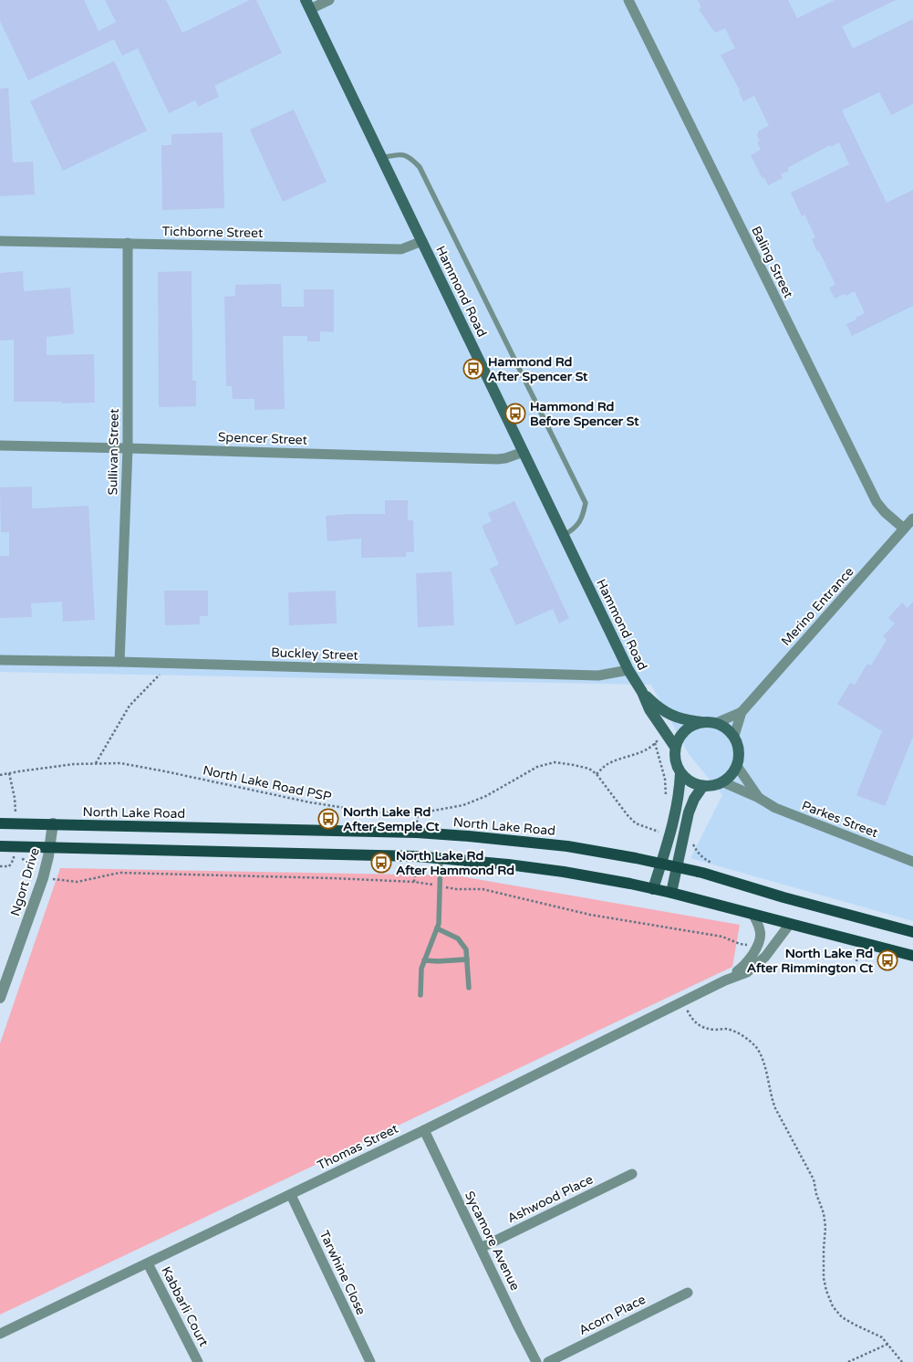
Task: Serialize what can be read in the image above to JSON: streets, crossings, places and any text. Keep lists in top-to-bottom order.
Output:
{
  "streets": {
    "main road": ["Hammond Road", "North Lake Road"],
    "street": [
      "Tichborne Street",
      "Baling Street",
      "Spencer Street",
      "Sullivan Street",
      "Merino Entrance",
      "Buckley Street",
      "Parkes Street",
      "Ngort Drive",
      "Thomas Street",
      "Ashwood Place",
      "Sycamore Avenue",
      "Tarwhine Close",
      "Kabbarli Court",
      "Acorn Place"
    ],
    "path": ["North Lake Road PSP"]
  },
  "crossings": [
    ["Tichborne Street", "Hammond Road"],
    ["Tichborne Street", "Sullivan Street"],
    ["Baling Street", "Merino Entrance"],
    ["Hammond Road", "Spencer Street"],
    ["Hammond Road", "Merino Entrance"],
    ["Hammond Road", "Buckley Street"],
    ["Hammond Road", "Parkes Street"],
    ["Spencer Street", "Sullivan Street"],
    ["Sullivan Street", "Buckley Street"],
    ["Merino Entrance", "Parkes Street"],
    ["North Lake Road", "Ngort Drive"],
    ["Thomas Street", "Sycamore Avenue"],
    ["Thomas Street", "Tarwhine Close"],
    ["Thomas Street", "Kabbarli Court"],
    ["Ashwood Place", "Sycamore Avenue"]
  ],
  "places": {
    "bus stop": [
      "Hammond Rd After Spencer St",
      "Hammond Rd Before Spencer St",
      "North Lake Rd After Semple Ct",
      "North Lake Rd After Hammond Rd",
      "North Lake Rd After Rimmington Ct"
    ]
  }
}
